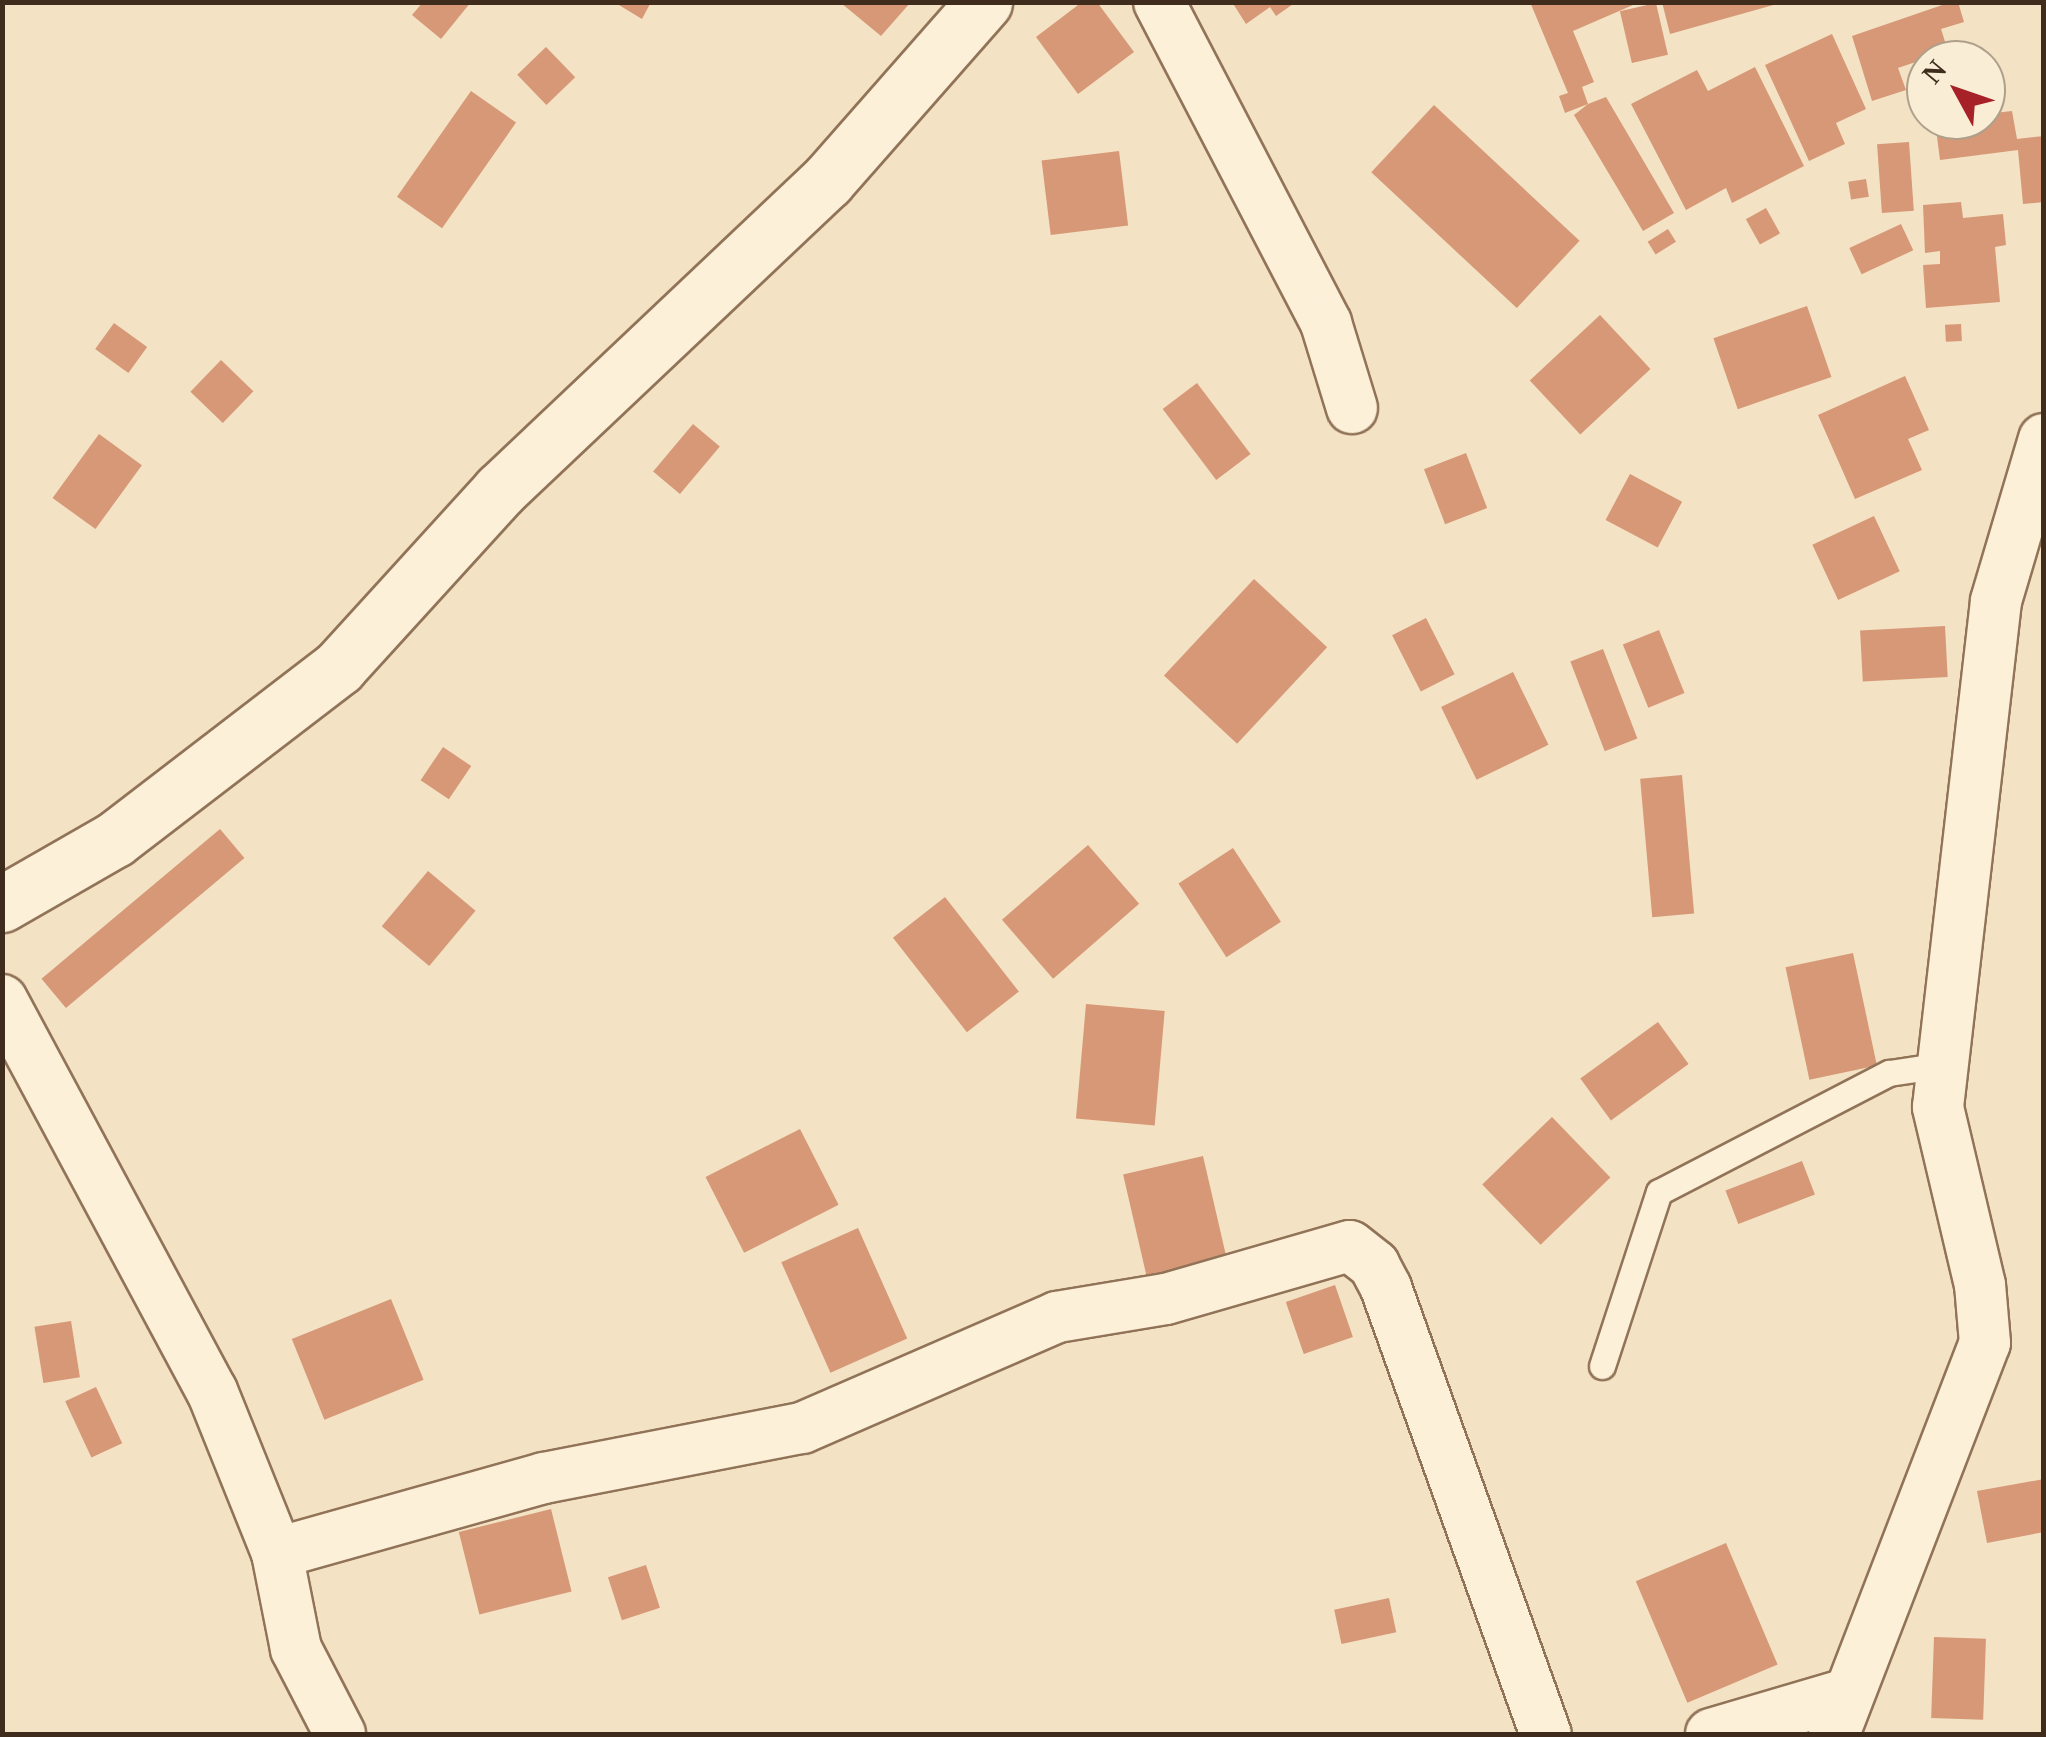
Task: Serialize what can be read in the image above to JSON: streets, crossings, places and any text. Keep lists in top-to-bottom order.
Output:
{
  "north": "top left"
}
